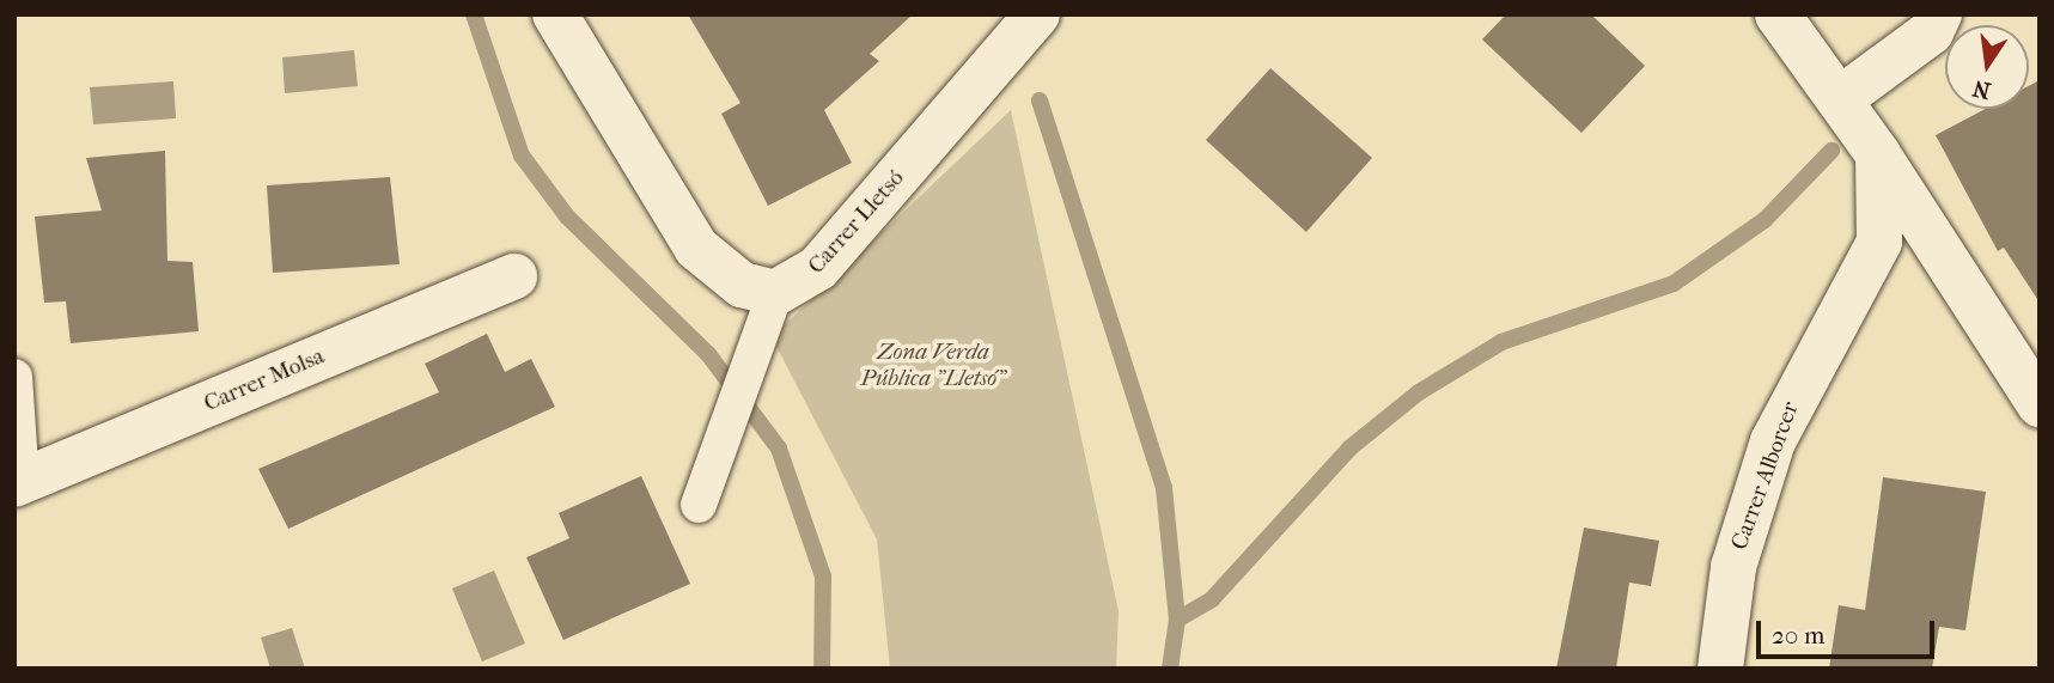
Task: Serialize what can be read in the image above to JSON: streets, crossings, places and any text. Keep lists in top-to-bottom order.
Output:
{
  "streets": {
    "street": ["Carrer Lletsó", "Carrer Molsa", "Carrer Alborcer"]
  },
  "parks": ["Zona Verda Pública \"Lletsó\""],
  "scale_bar": "20 m",
  "north": "bottom"
}
